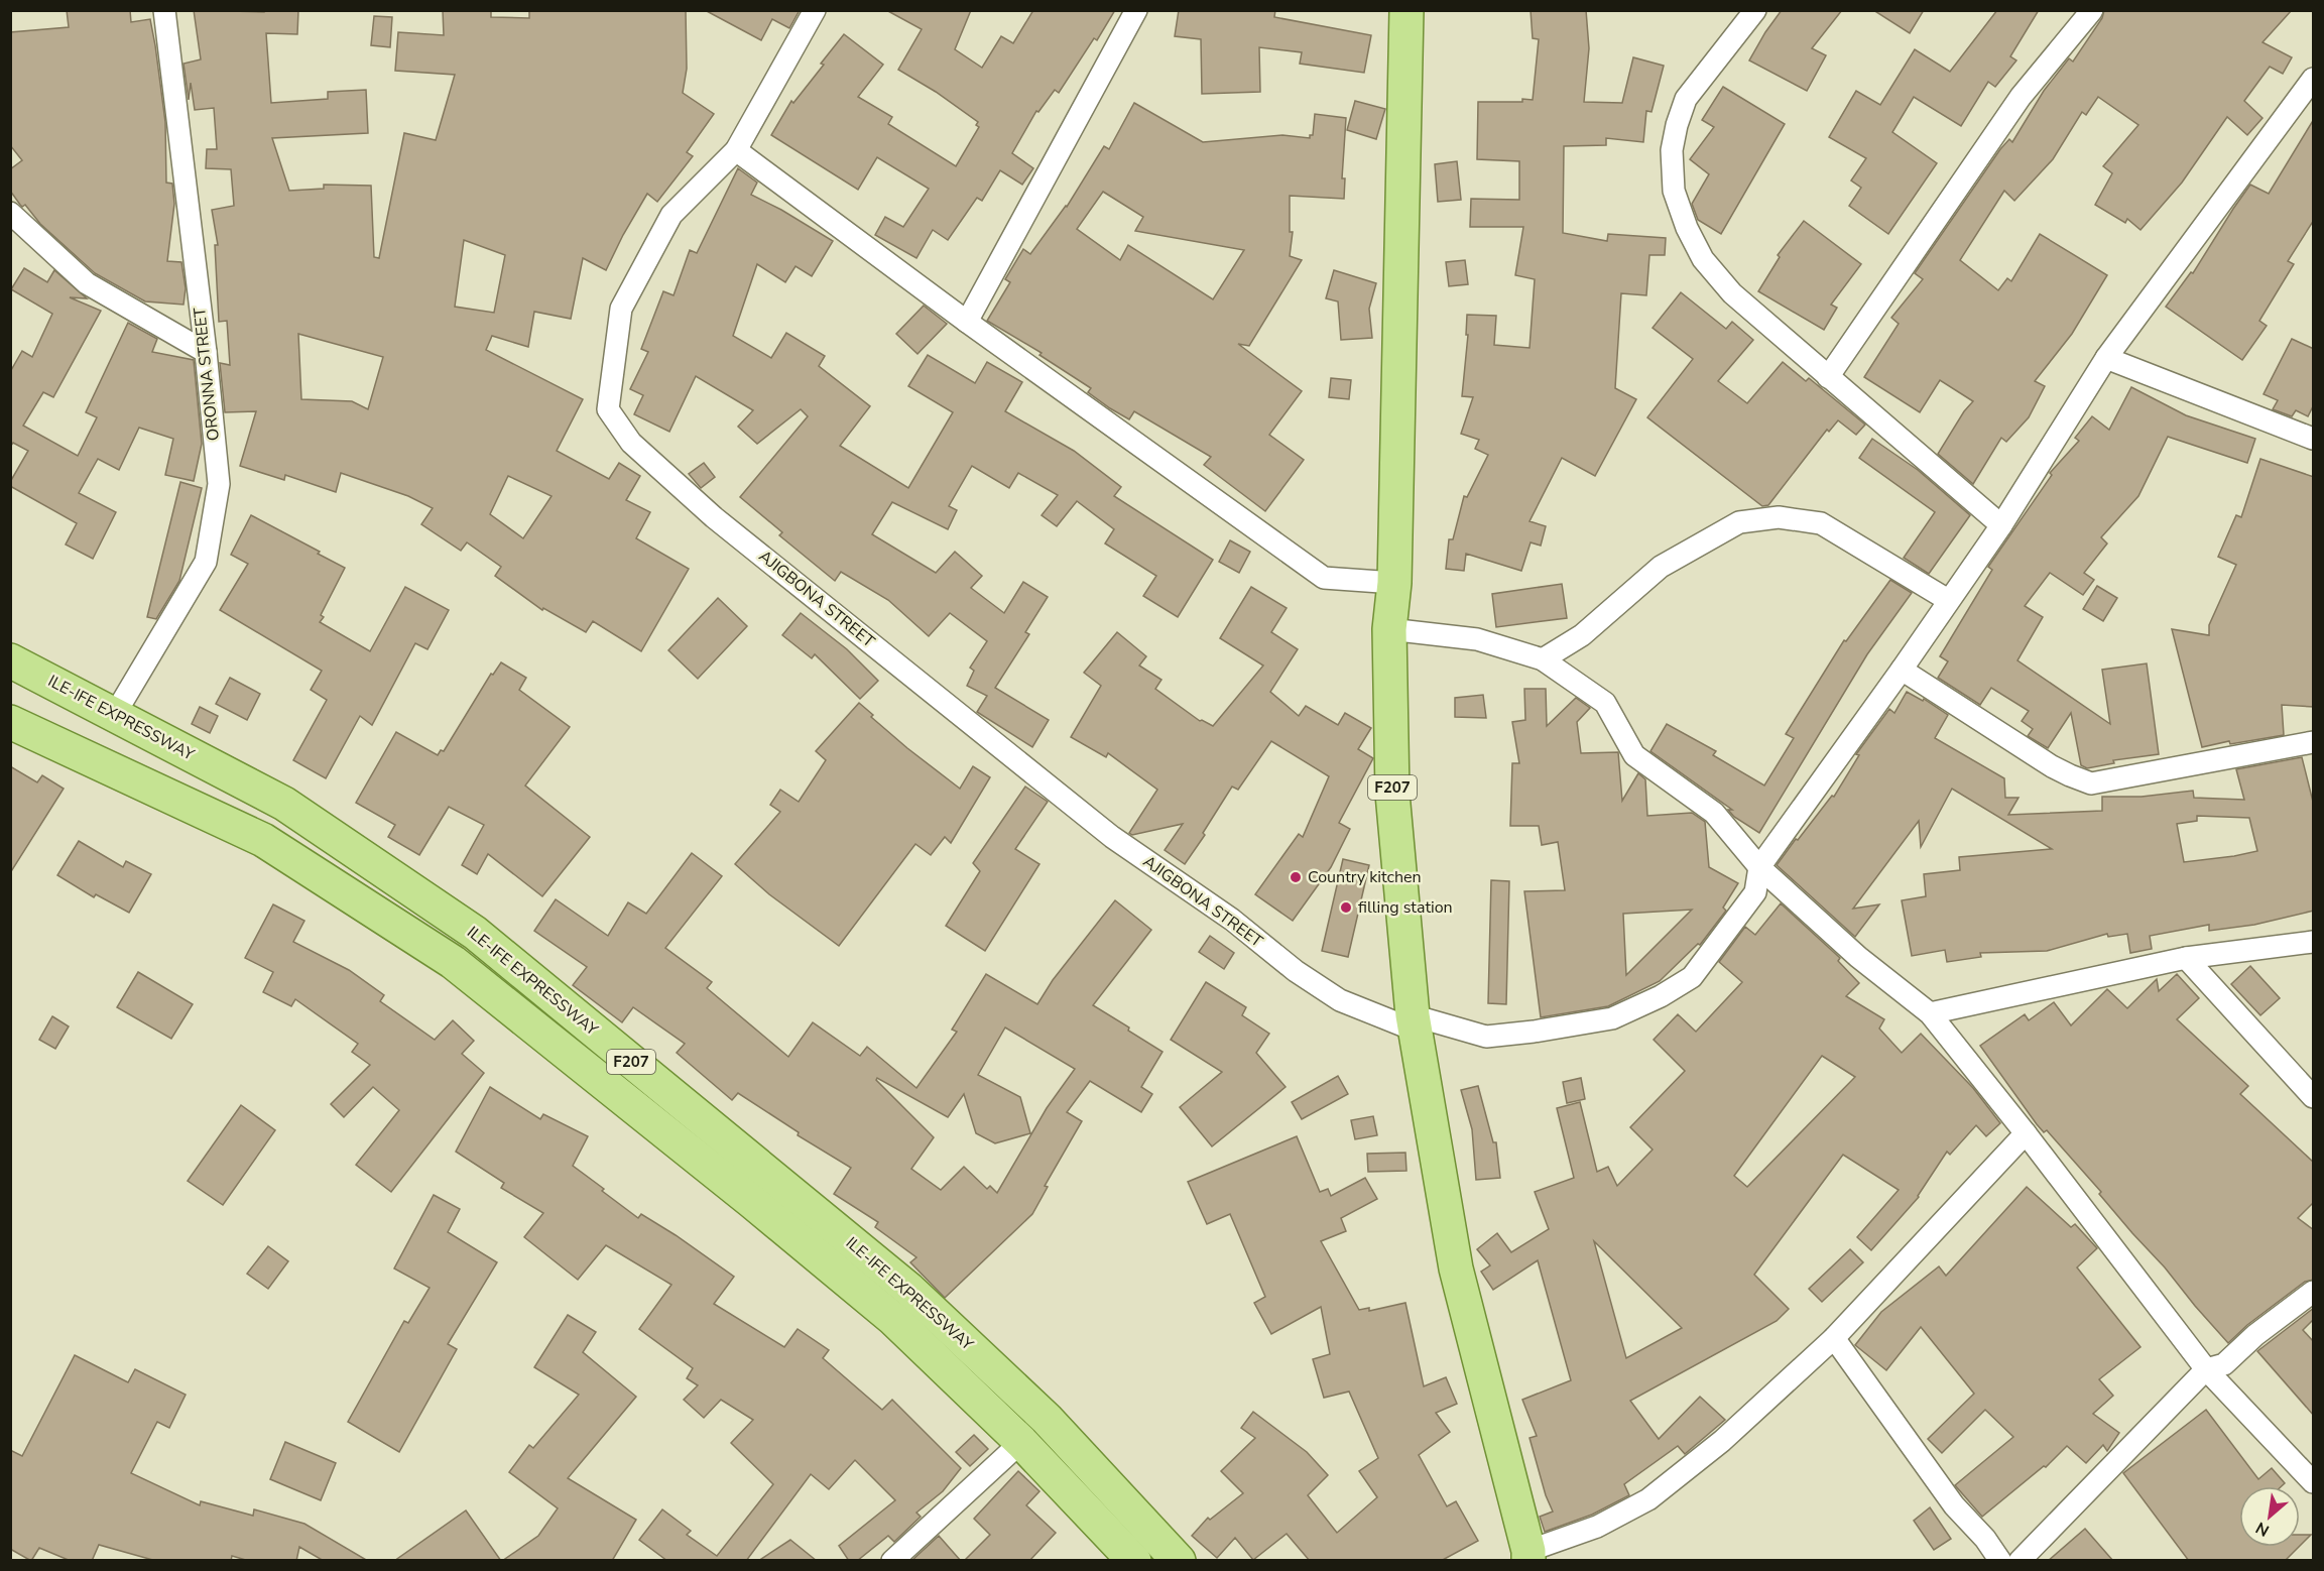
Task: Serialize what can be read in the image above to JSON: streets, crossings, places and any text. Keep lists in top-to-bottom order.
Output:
{
  "streets": {
    "main road": ["ILE-IFE EXPRESSWAY", "F207"],
    "street": ["ORONNA STREET", "AJIGBONA STREET"]
  },
  "crossings": [
    ["ORONNA STREET", "ILE-IFE EXPRESSWAY"],
    ["AJIGBONA STREET", "F207"]
  ],
  "places": ["Country kitchen", "filling station"],
  "north": "bottom left"
}
